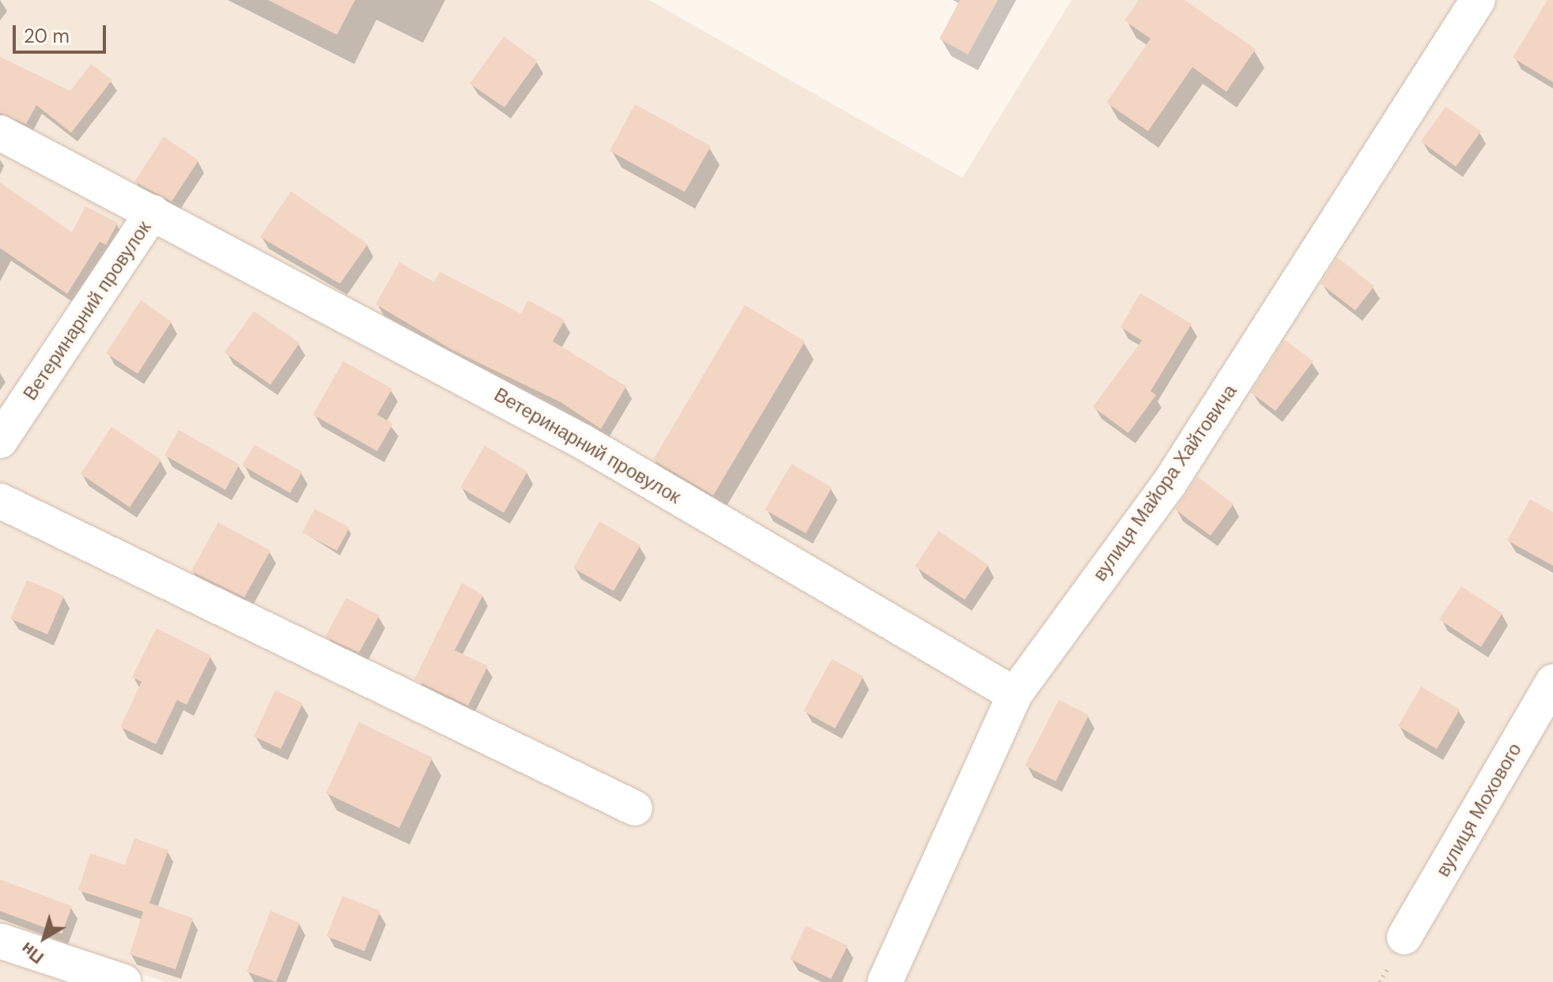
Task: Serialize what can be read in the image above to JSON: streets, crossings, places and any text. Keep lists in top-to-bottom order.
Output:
{
  "streets": {
    "street": ["Ветеринарний провулок", "вулиця Майора Хайтовича", "вулиця Мохового"]
  },
  "crossings": [
    ["Ветеринарний провулок", "вулиця Майора Хайтовича"]
  ],
  "scale_bar": "20 m",
  "north": "bottom left"
}
